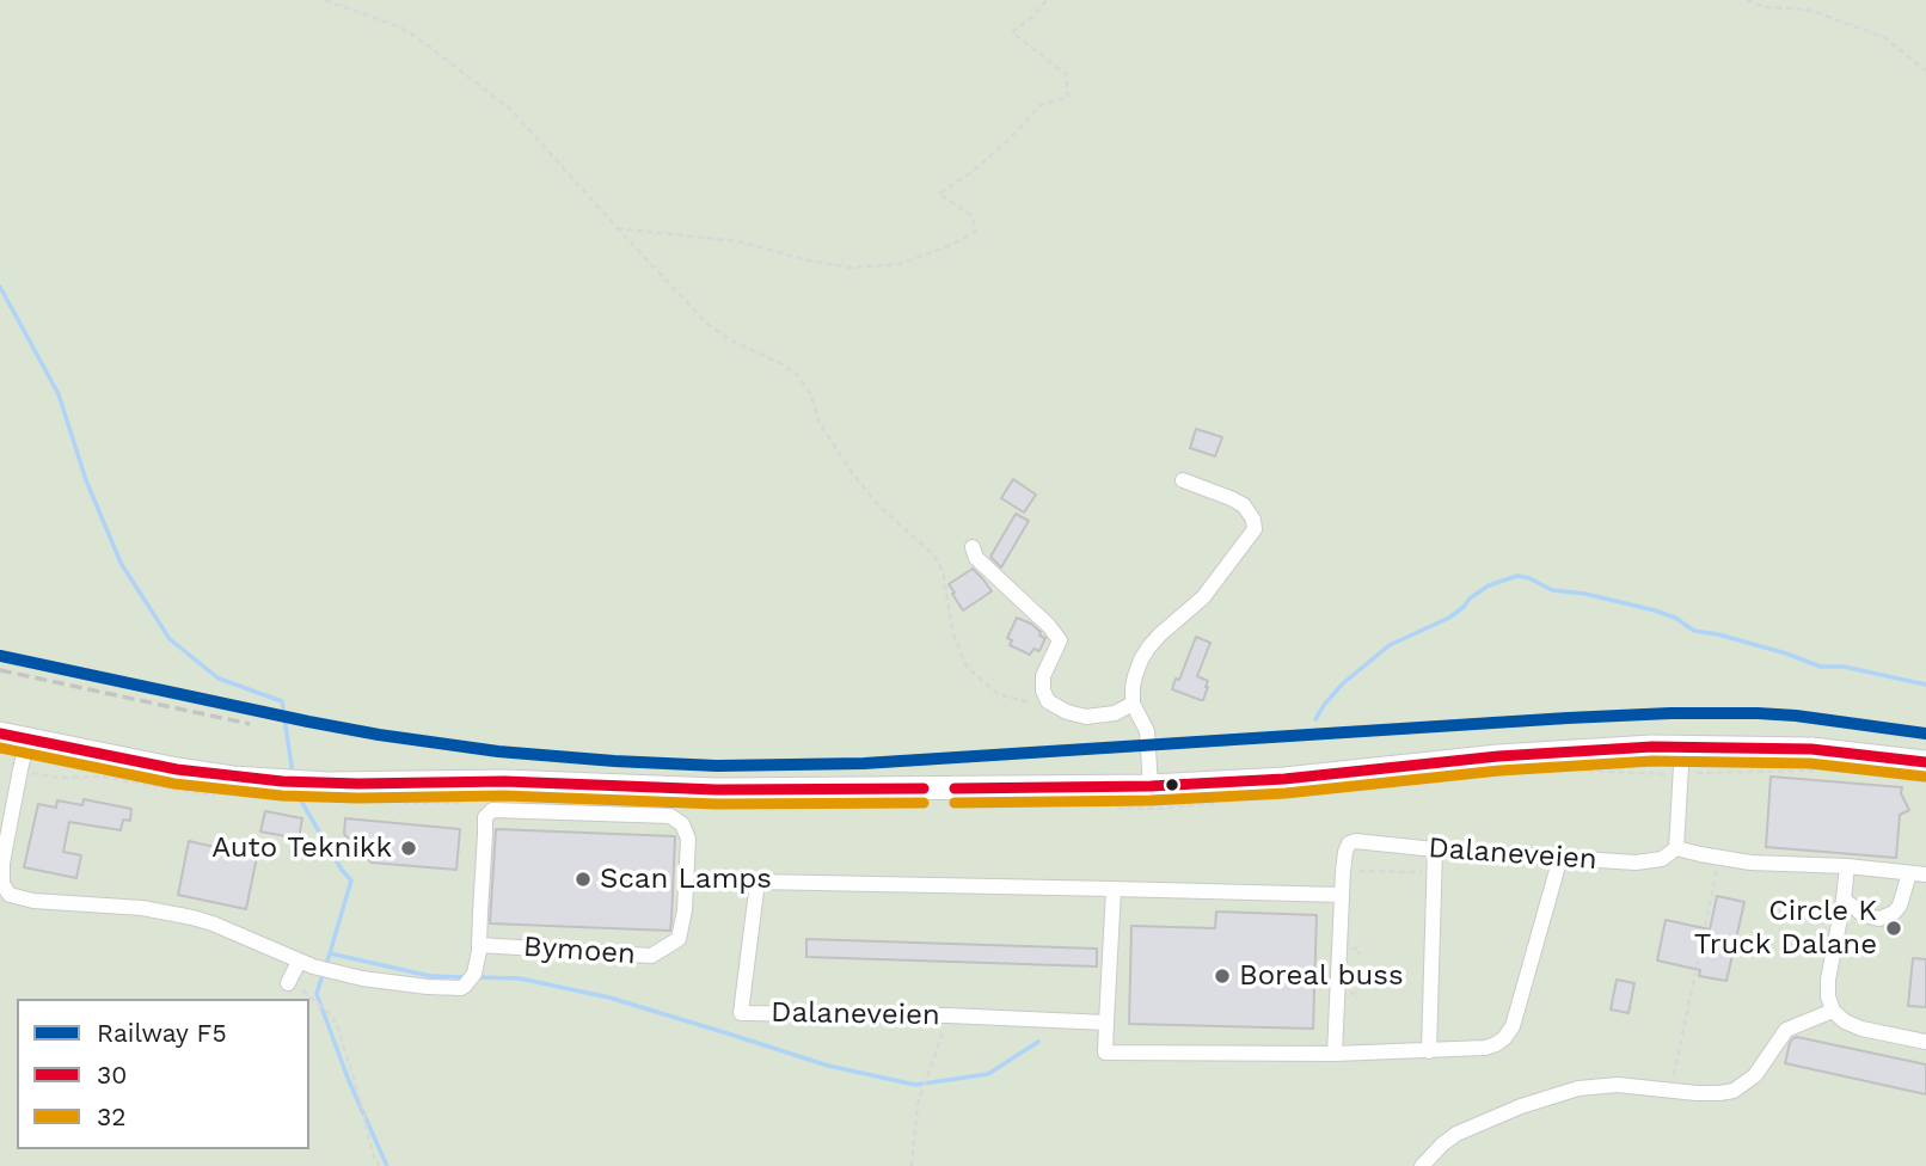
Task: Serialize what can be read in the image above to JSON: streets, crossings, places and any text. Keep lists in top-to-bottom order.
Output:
{
  "streets": {
    "lane": ["Dalaneveien", "Bymoen"]
  },
  "places": [
    "Auto Teknikk",
    "Scan Lamps",
    "Circle K Truck Dalane",
    "Boreal buss"
  ],
  "lines": ["rail line F5", "transit line 30", "transit line 32"],
  "legend": ["Railway F5", "30", "32"]
}
